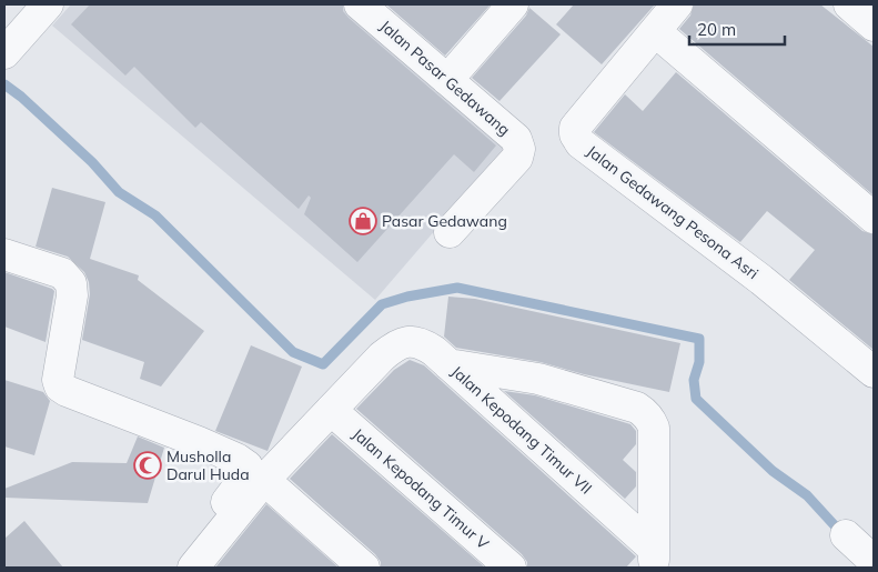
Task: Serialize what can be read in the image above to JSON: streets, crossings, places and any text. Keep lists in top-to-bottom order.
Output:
{
  "streets": {
    "street": [
      "Jalan Pasar Gedawang",
      "Jalan Gedawang Pesona Asri",
      "Jalan Kepodang Timur VII",
      "Jalan Kepodang Timur V"
    ]
  },
  "crossings": [
    ["Jalan Kepodang Timur VII", "Jalan Kepodang Timur V"]
  ],
  "places": {
    "shop": ["Pasar Gedawang"],
    "mosque": ["Musholla Darul Huda"]
  },
  "scale_bar": "20 m"
}
